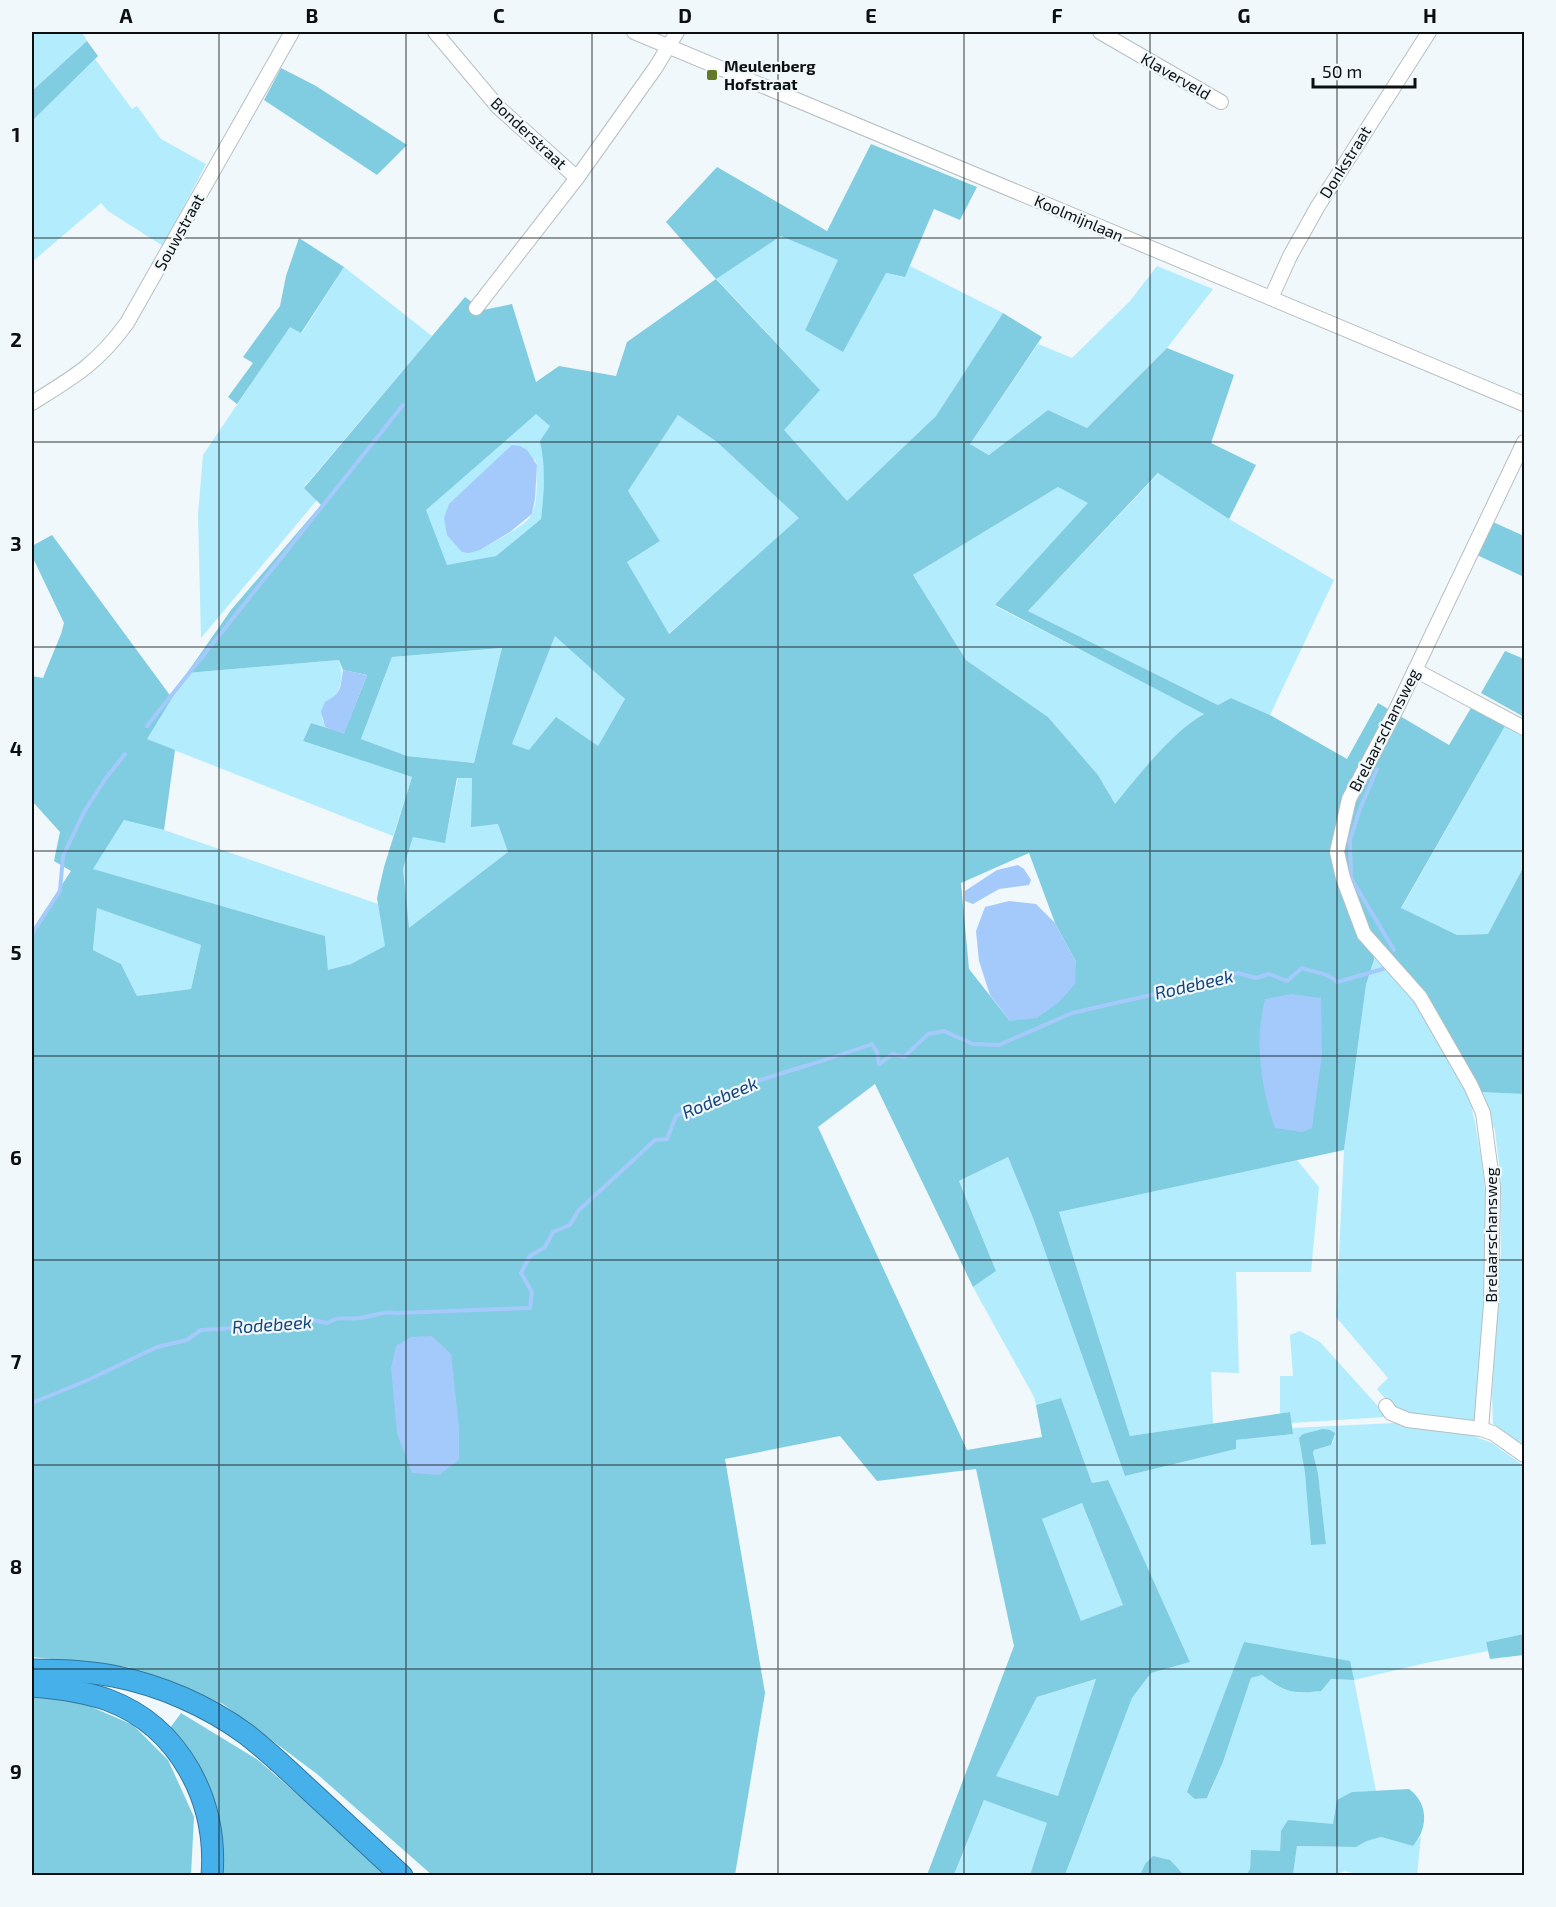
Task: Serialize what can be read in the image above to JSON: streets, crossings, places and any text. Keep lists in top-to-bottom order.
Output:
{
  "streets": {
    "street": [
      "Klaverveld",
      "Bonderstraat",
      "Donkstraat",
      "Koolmijnlaan",
      "Souwstraat",
      "Brelaarschansweg"
    ]
  },
  "crossings": [
    ["Bonderstraat", "Koolmijnlaan"],
    ["Donkstraat", "Koolmijnlaan"]
  ],
  "water": ["Rodebeek"],
  "places": {
    "transit": ["Meulenberg Hofstraat"]
  },
  "scale_bar": "50 m",
  "grid": {
    "columns": [
      "A",
      "B",
      "C",
      "D",
      "E",
      "F",
      "G",
      "H"
    ],
    "rows": [
      "1",
      "2",
      "3",
      "4",
      "5",
      "6",
      "7",
      "8",
      "9"
    ]
  }
}
